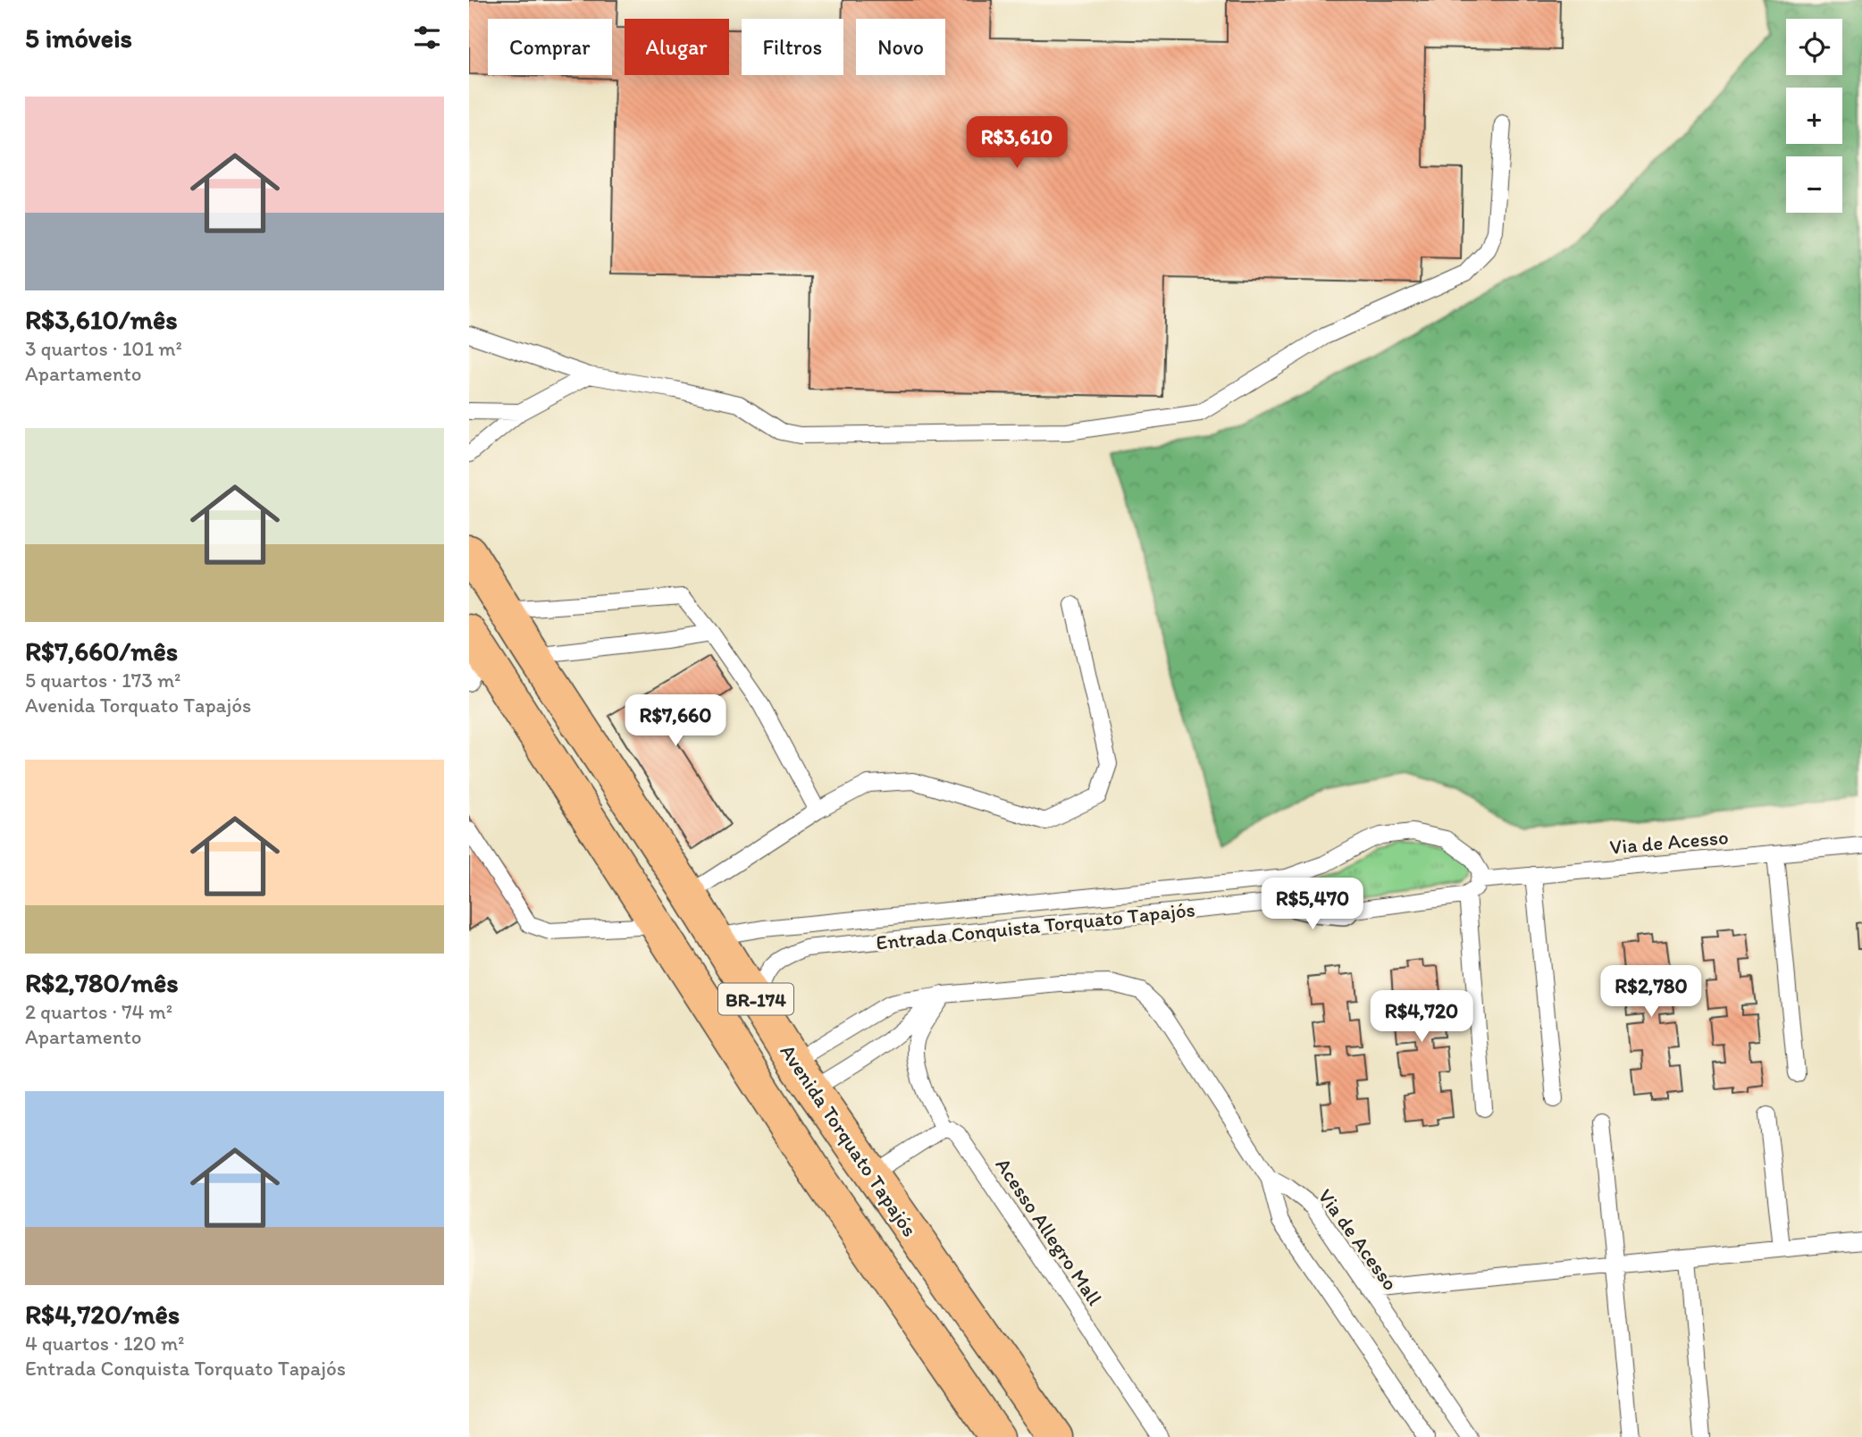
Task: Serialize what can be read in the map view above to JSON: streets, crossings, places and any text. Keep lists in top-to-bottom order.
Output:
{
  "streets": {
    "highway": ["BR-174", "Avenida Torquato Tapajós"],
    "street": ["Entrada Conquista Torquato Tapajós"],
    "lane": ["Via de Acesso", "Acesso Allegro Mall"]
  },
  "crossings": [
    ["Entrada Conquista Torquato Tapajós", "Avenida Torquato Tapajós"]
  ],
  "page": {
    "heading": "5 imóveis",
    "map_buttons": ["+", "−"],
    "chip": [
      "Comprar",
      "Alugar",
      "Filtros",
      "Novo"
    ],
    "list": [
      {
        "name": "R$3,610/mês",
        "note": "3 quartos · 101 m² · Apartamento"
      },
      {
        "name": "R$7,660/mês",
        "note": "5 quartos · 173 m² · Avenida Torquato Tapajós"
      },
      {
        "name": "R$2,780/mês",
        "note": "2 quartos · 74 m² · Apartamento"
      },
      {
        "name": "R$4,720/mês",
        "note": "4 quartos · 120 m² · Entrada Conquista Torquato Tapajós"
      }
    ],
    "price": [
      "R$3,610",
      "R$7,660",
      "R$5,470",
      "R$2,780",
      "R$4,720"
    ]
  }
}
